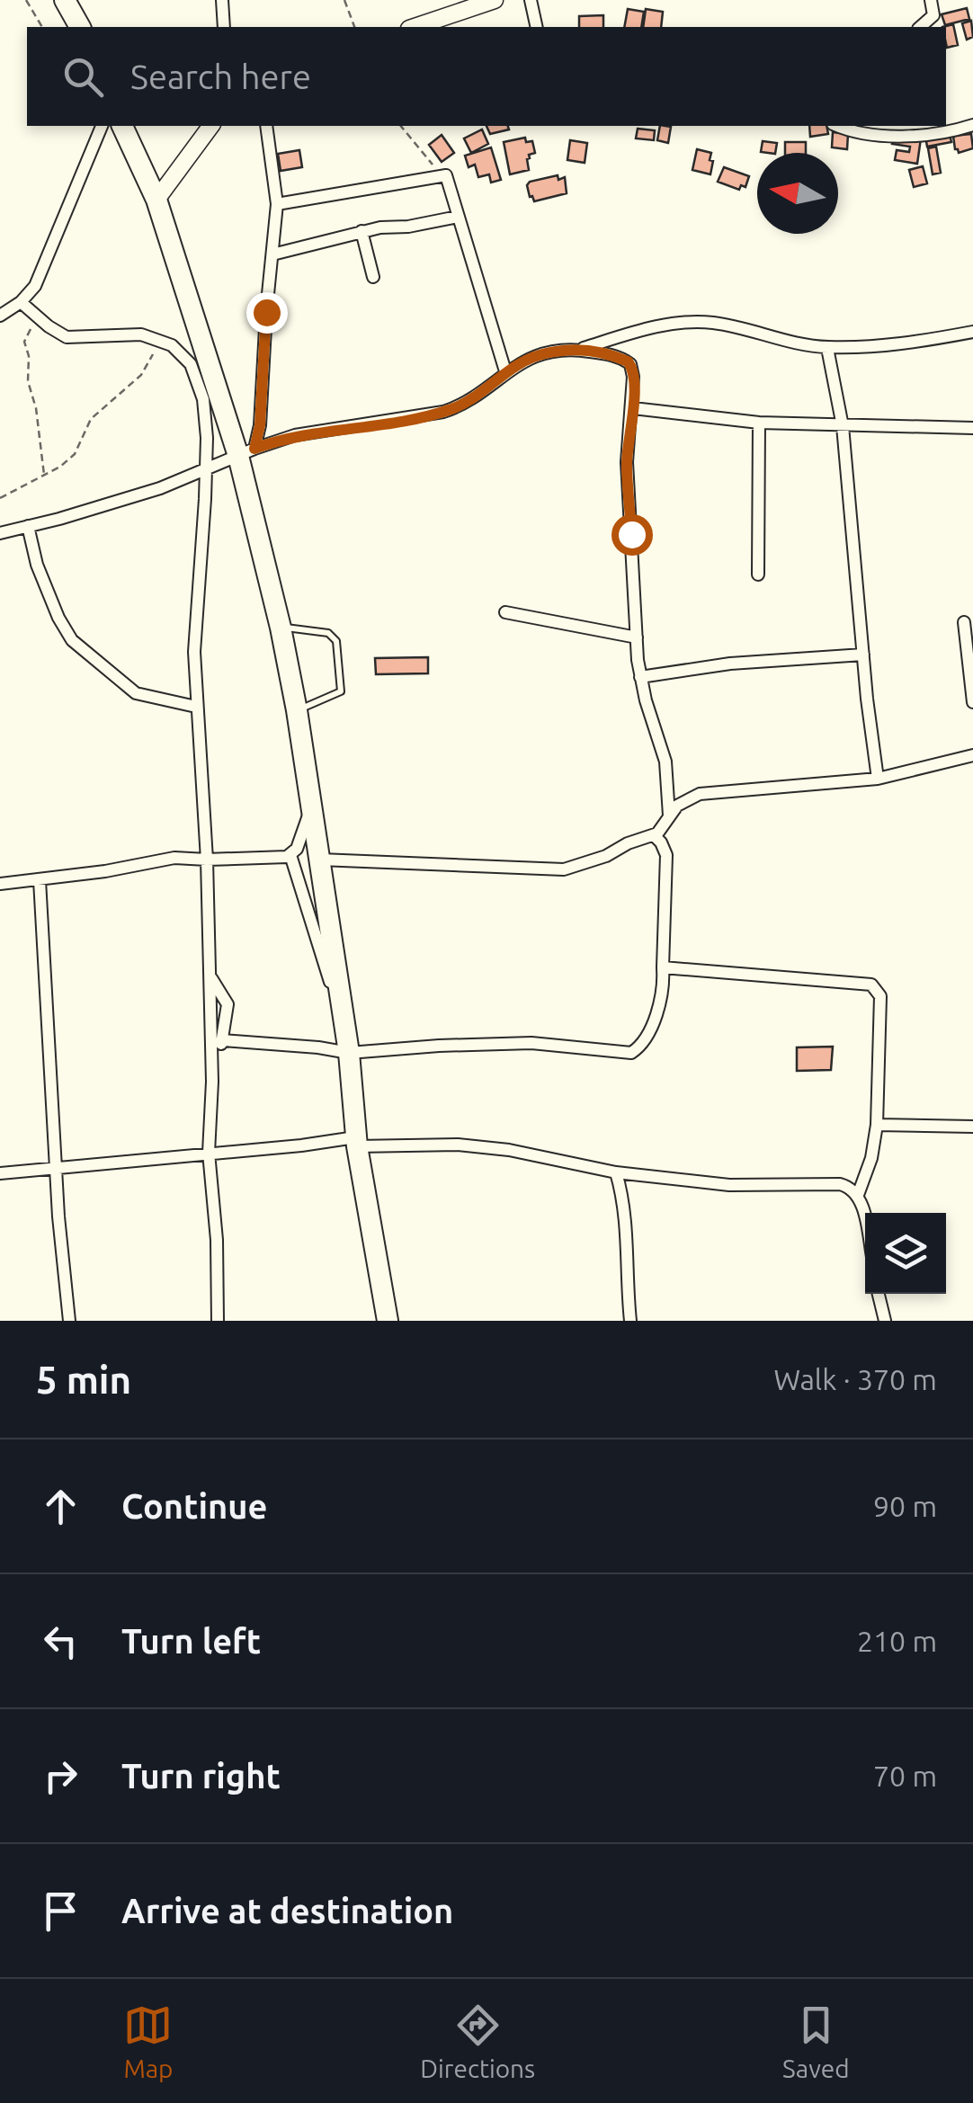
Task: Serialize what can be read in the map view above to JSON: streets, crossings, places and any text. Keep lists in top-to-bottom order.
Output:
{
  "north": "left",
  "page": {
    "search": "Search here",
    "heading": ["5 min", "Walk · 370 m"],
    "list": [
      ["Continue", "90 m"],
      ["Turn left", "210 m"],
      ["Turn right", "70 m"],
      "Arrive at destination"
    ],
    "nav": ["Map", "Directions", "Saved"]
  }
}
